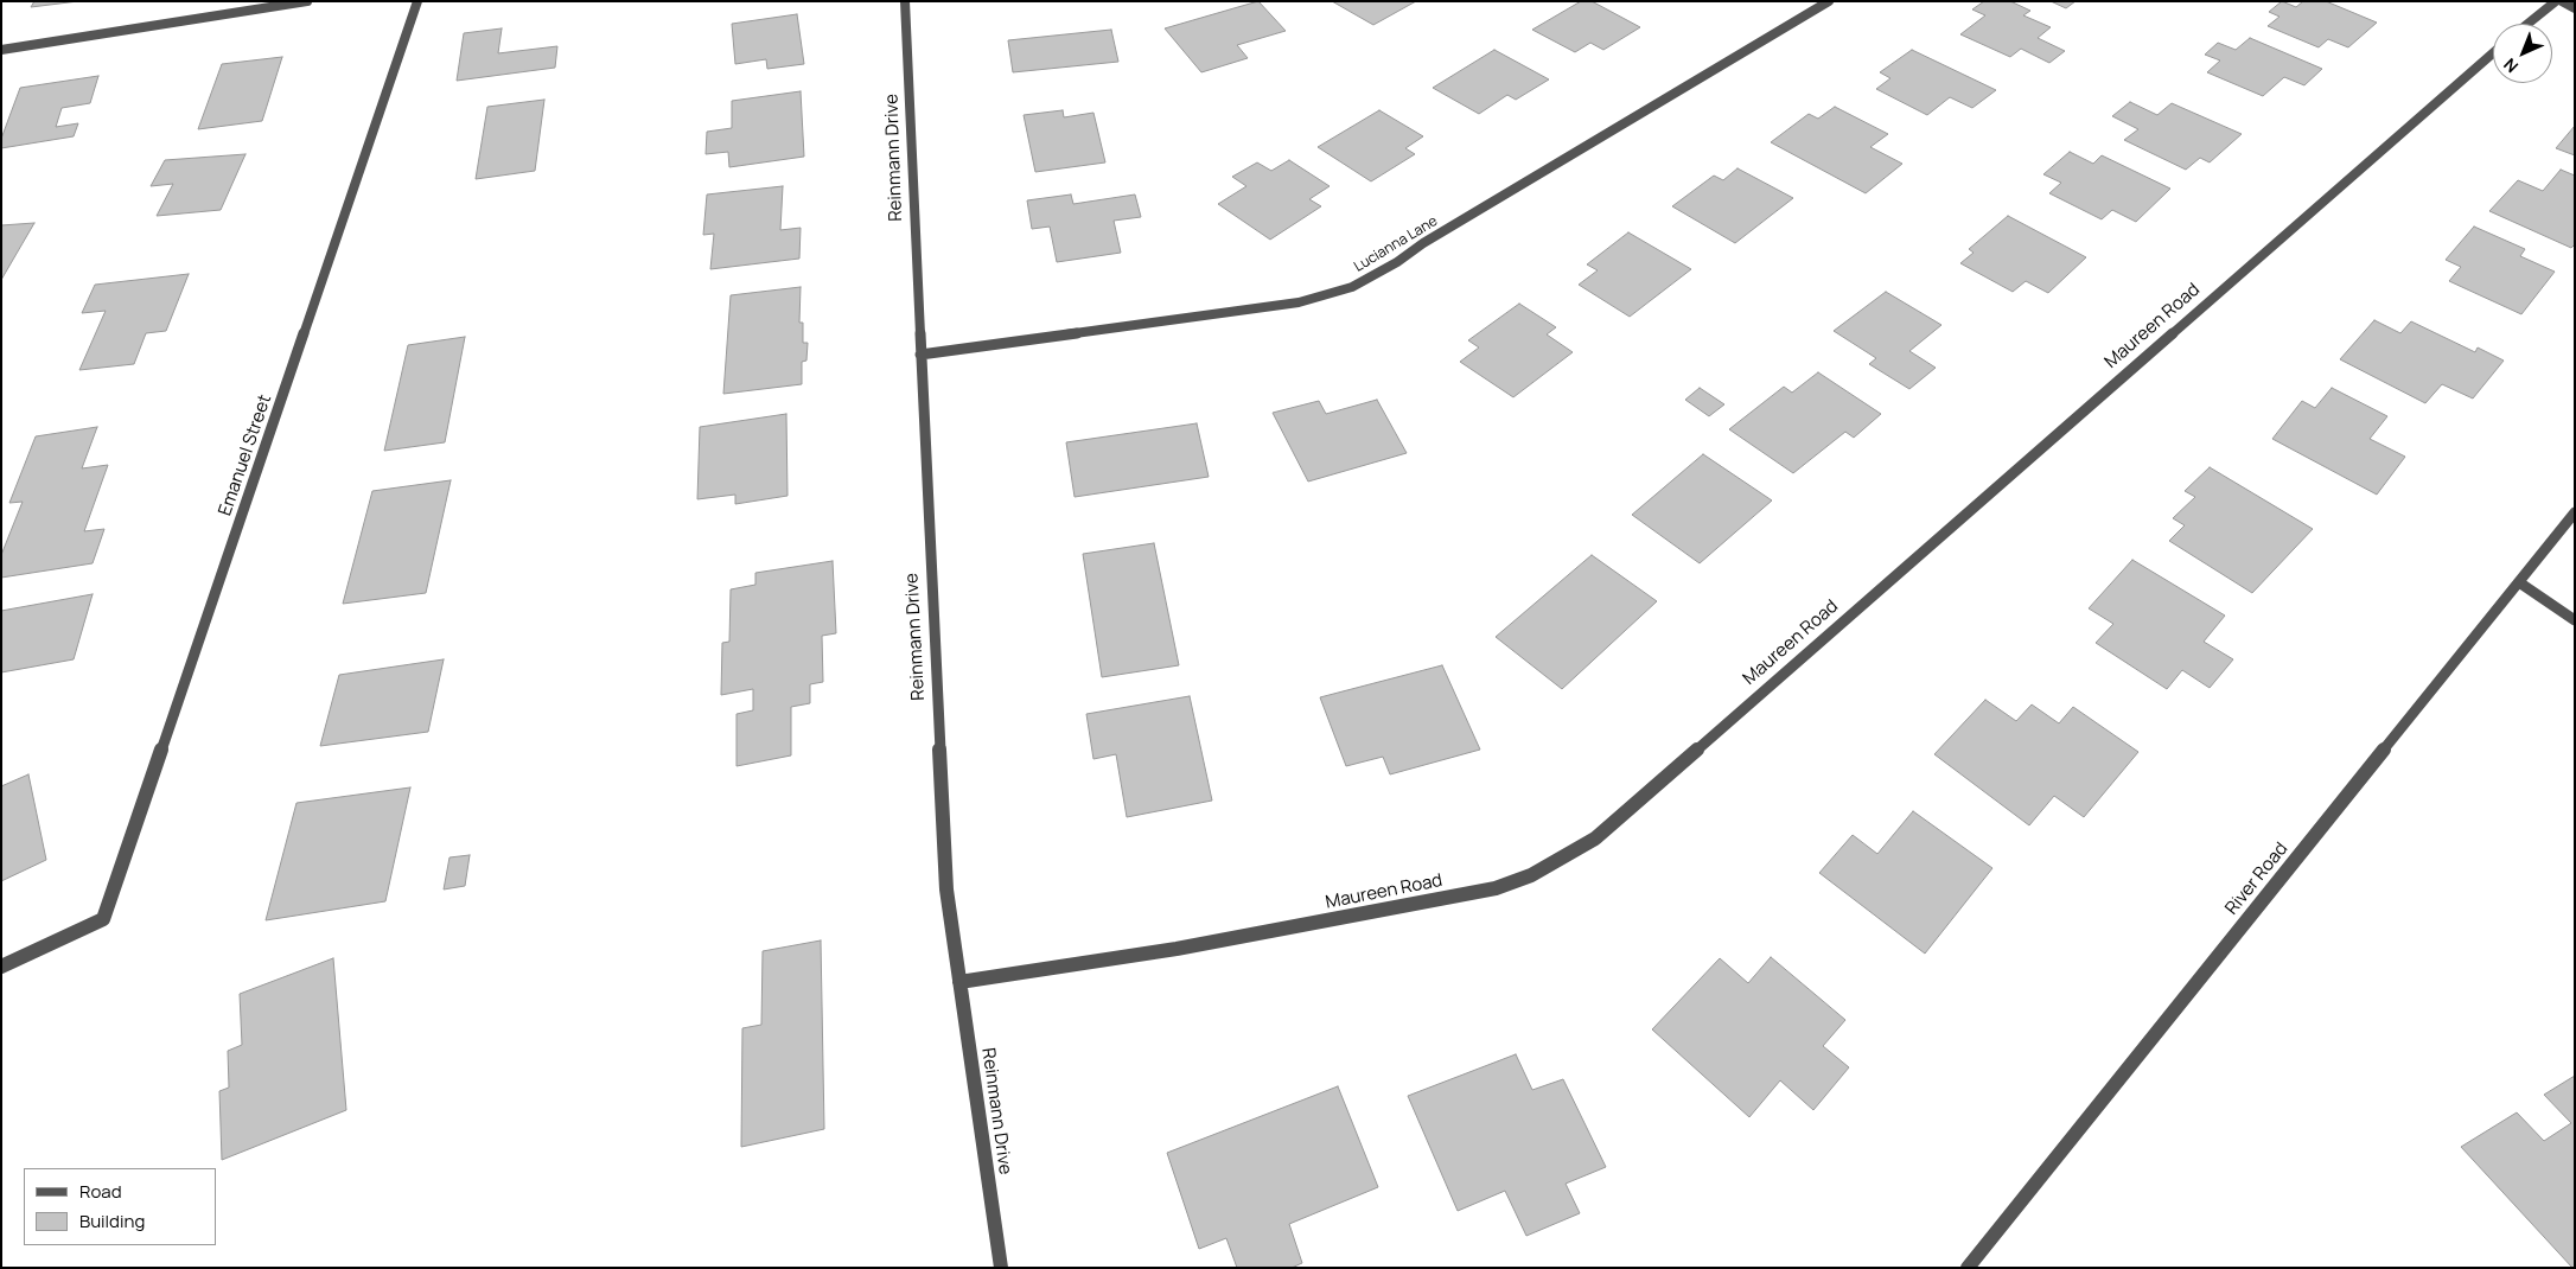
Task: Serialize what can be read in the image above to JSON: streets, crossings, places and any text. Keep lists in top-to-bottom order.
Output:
{
  "streets": {
    "street": [
      "Reinmann Drive",
      "Lucianna Lane",
      "Maureen Road",
      "Emanuel Street",
      "River Road"
    ]
  },
  "crossings": [
    ["Reinmann Drive", "Lucianna Lane"],
    ["Reinmann Drive", "Maureen Road"]
  ],
  "legend": ["Road", "Building"],
  "north": "bottom left"
}
